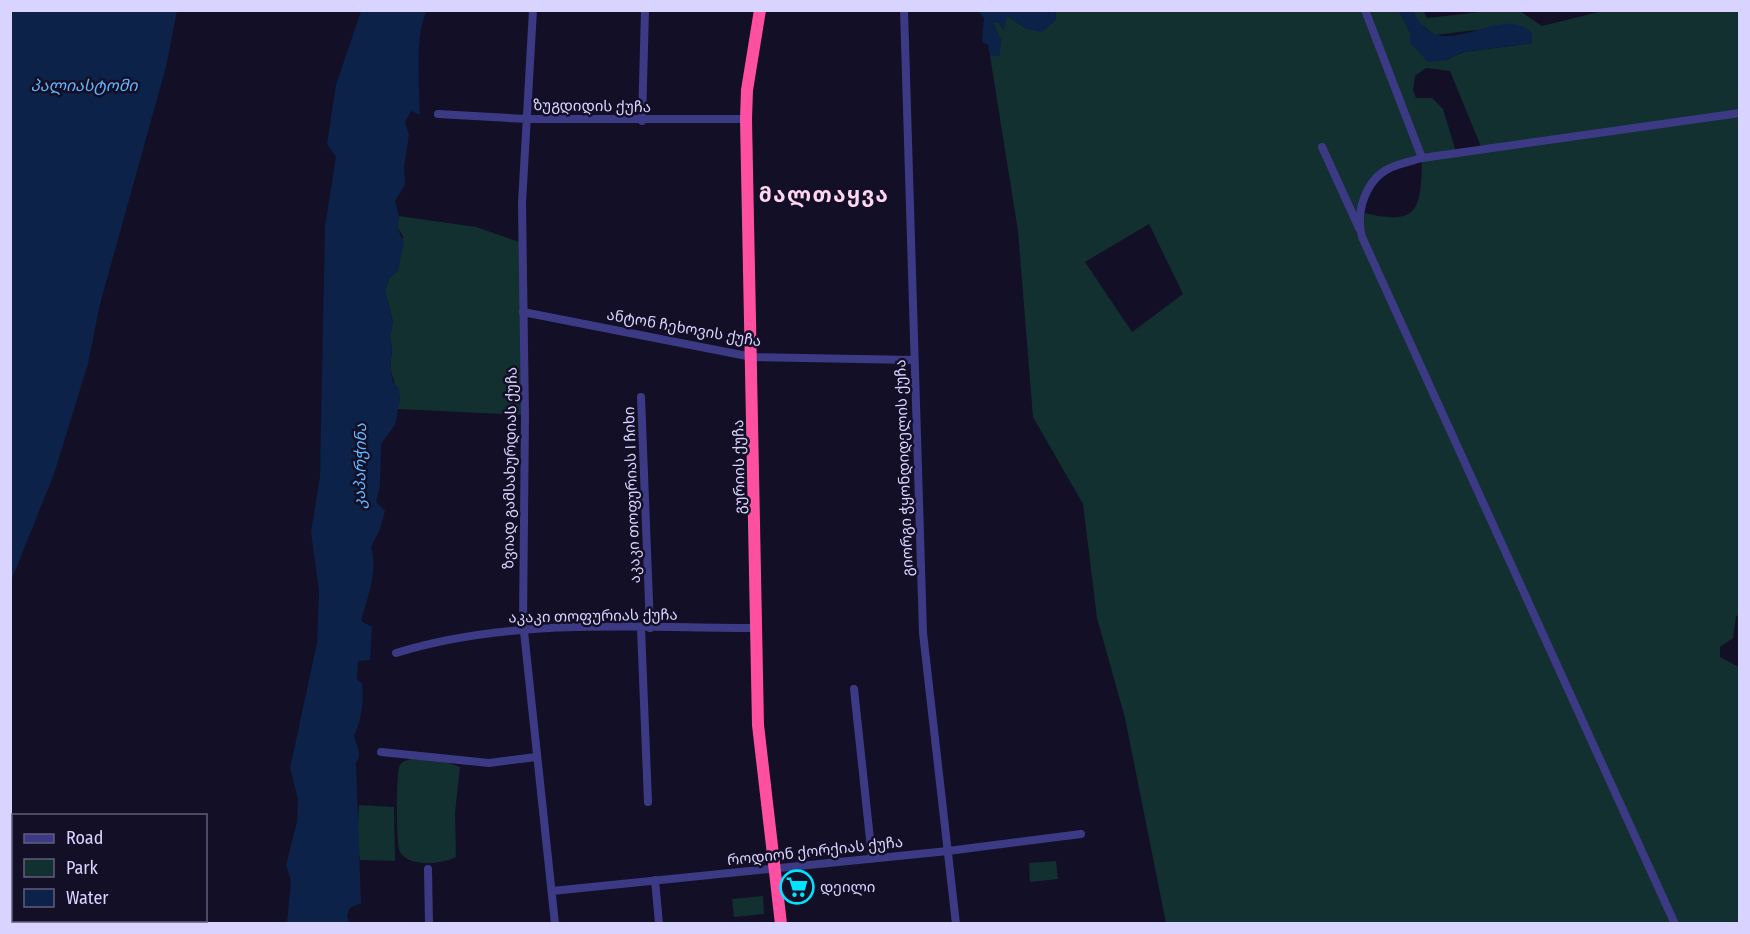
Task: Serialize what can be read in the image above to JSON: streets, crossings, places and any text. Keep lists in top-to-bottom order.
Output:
{
  "streets": {
    "highway": ["გურიის ქუჩა"],
    "street": [
      "ზუგდიდის ქუჩა",
      "ანტონ ჩეხოვის ქუჩა",
      "ზვიად გამსახურდიას ქუჩა",
      "გიორგი ჭყონდიდელის ქუჩა",
      "აკაკი თოფურიას I ჩიხი",
      "აკაკი თოფურიას ქუჩა",
      "როდიონ ქორქიას ქუჩა"
    ]
  },
  "crossings": [
    ["ზუგდიდის ქუჩა", "გურიის ქუჩა"],
    ["ზუგდიდის ქუჩა", "ზვიად გამსახურდიას ქუჩა"],
    ["ანტონ ჩეხოვის ქუჩა", "გურიის ქუჩა"],
    ["ანტონ ჩეხოვის ქუჩა", "ზვიად გამსახურდიას ქუჩა"],
    ["ანტონ ჩეხოვის ქუჩა", "გიორგი ჭყონდიდელის ქუჩა"],
    ["გურიის ქუჩა", "აკაკი თოფურიას ქუჩა"],
    ["გურიის ქუჩა", "როდიონ ქორქიას ქუჩა"],
    ["ზვიად გამსახურდიას ქუჩა", "აკაკი თოფურიას ქუჩა"],
    ["ზვიად გამსახურდიას ქუჩა", "როდიონ ქორქიას ქუჩა"],
    ["გიორგი ჭყონდიდელის ქუჩა", "როდიონ ქორქიას ქუჩა"],
    ["აკაკი თოფურიას I ჩიხი", "აკაკი თოფურიას ქუჩა"]
  ],
  "districts": ["მალთაყვა"],
  "water": ["პალიასტომი", "კაპარჭინა"],
  "places": {
    "supermarket": ["დეილი"]
  },
  "legend": ["Road", "Park", "Water"]
}
